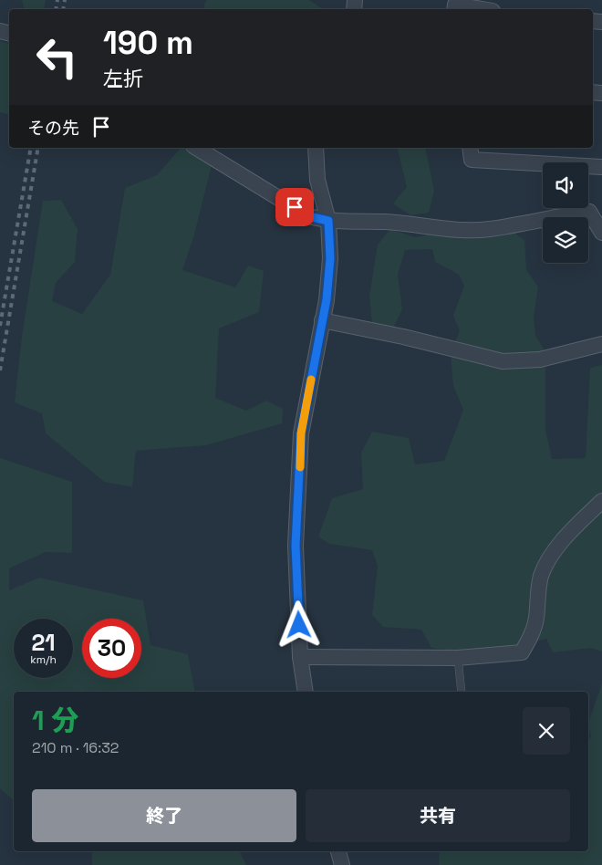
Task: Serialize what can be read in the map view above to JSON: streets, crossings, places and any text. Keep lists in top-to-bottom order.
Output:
{
  "page": {
    "turn": ["190 m", "左折"],
    "then": "その先",
    "speed": "21 km/h",
    "limit": "30",
    "heading": ["1 分", "210 m · 16:32"],
    "buttons": ["終了", "共有"]
  }
}
